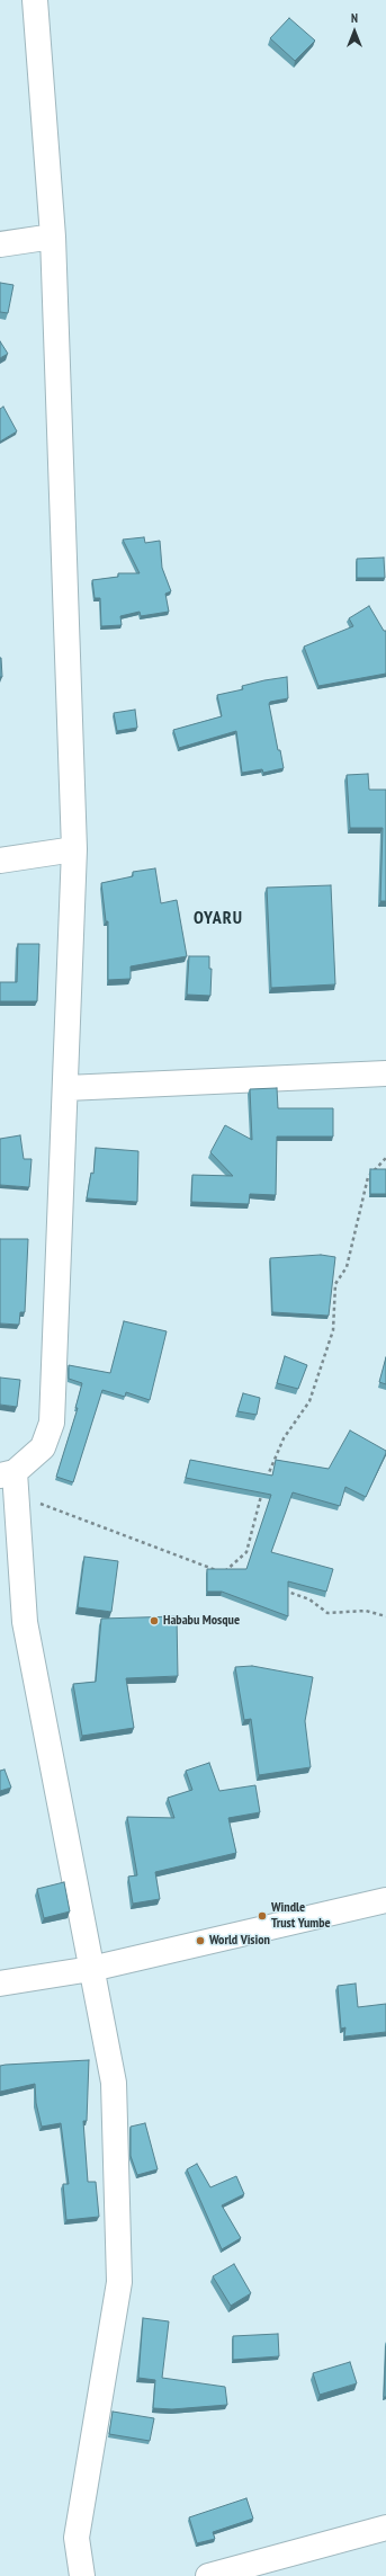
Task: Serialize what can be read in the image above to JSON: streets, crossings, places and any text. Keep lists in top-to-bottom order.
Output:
{
  "districts": ["OYARU"],
  "places": ["Hababu Mosque", "Windle Trust Yumbe", "World Vision"],
  "north": "top"
}
